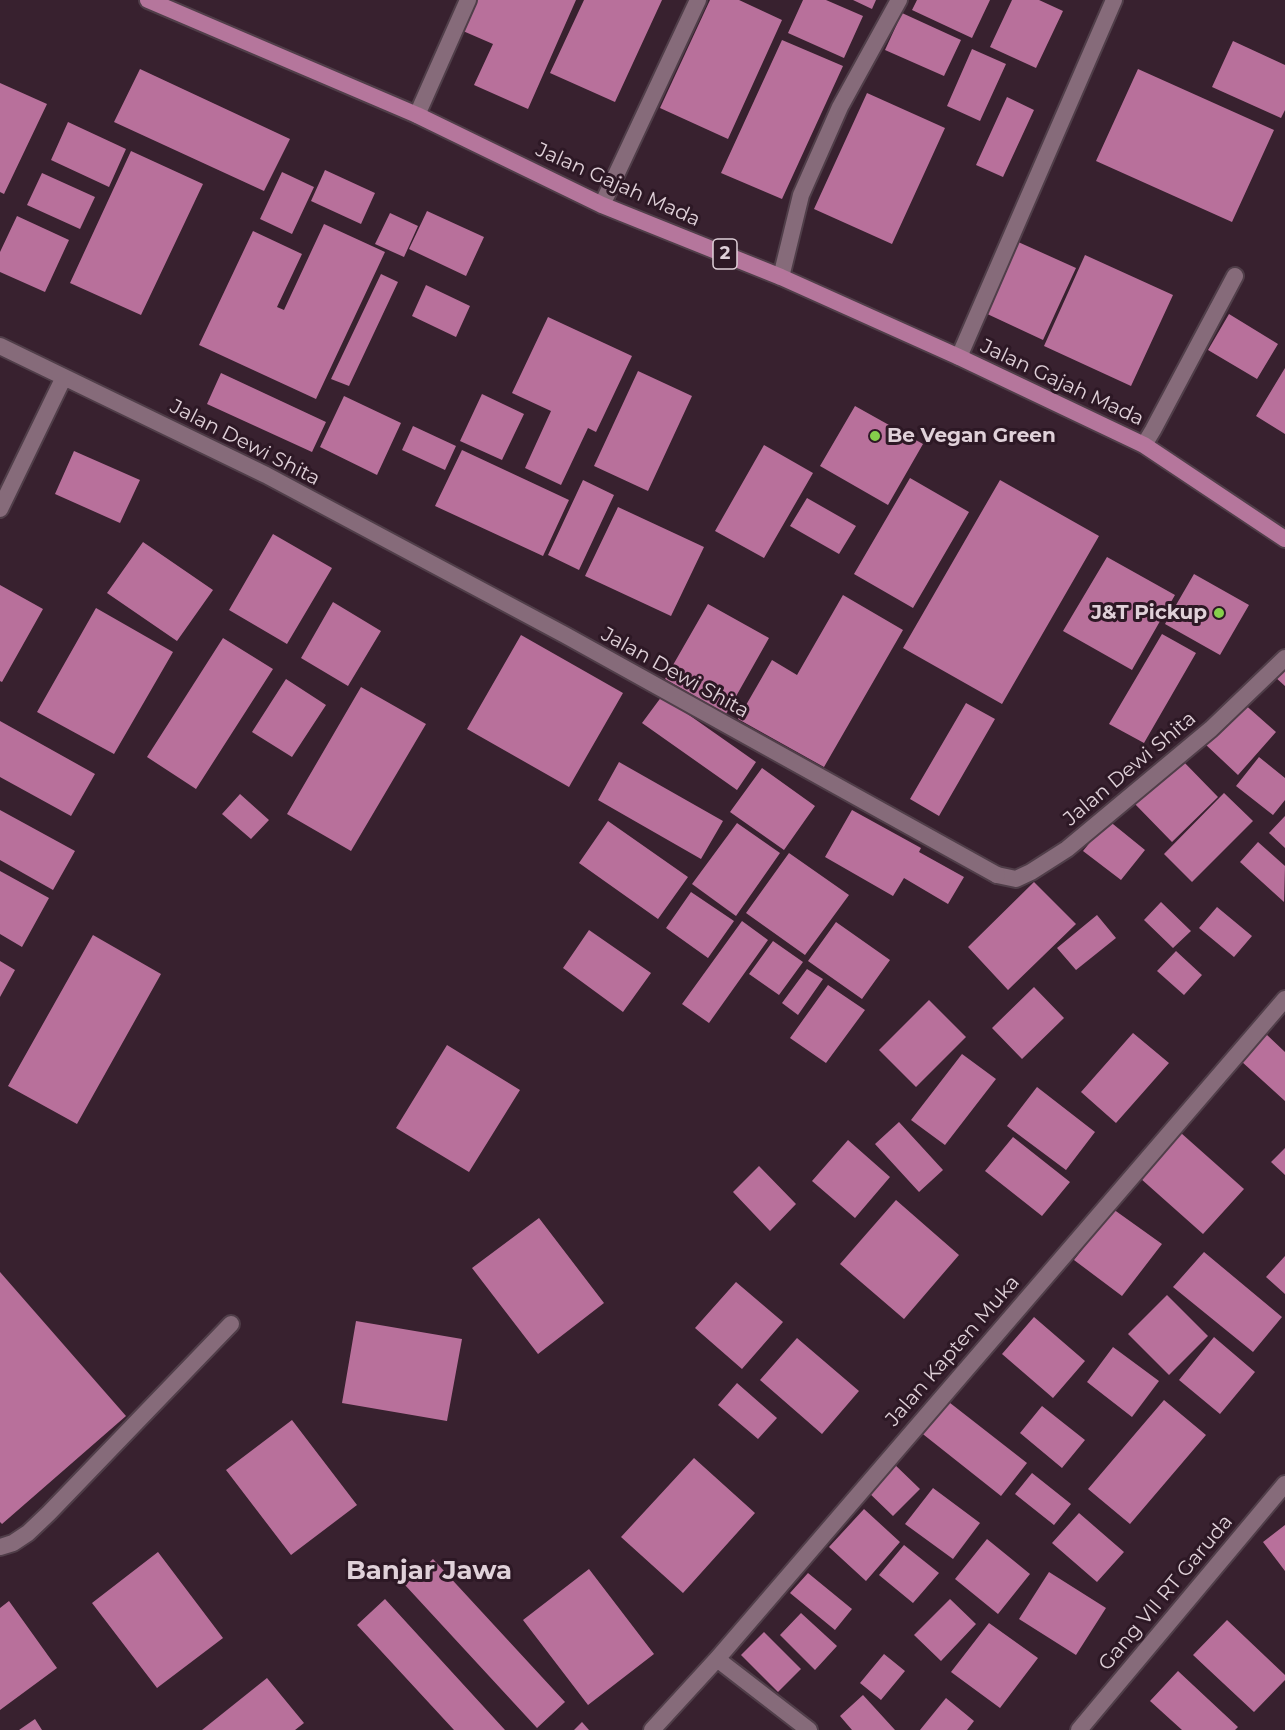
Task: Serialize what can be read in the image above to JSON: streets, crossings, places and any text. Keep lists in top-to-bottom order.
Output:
{
  "streets": {
    "highway": ["Jalan Gajah Mada", "2"],
    "street": ["Jalan Dewi Shita", "Jalan Kapten Muka", "Gang VII RT Garuda"]
  },
  "districts": ["Banjar Jawa"],
  "places": ["Be Vegan Green", "J&T Pickup"]
}
